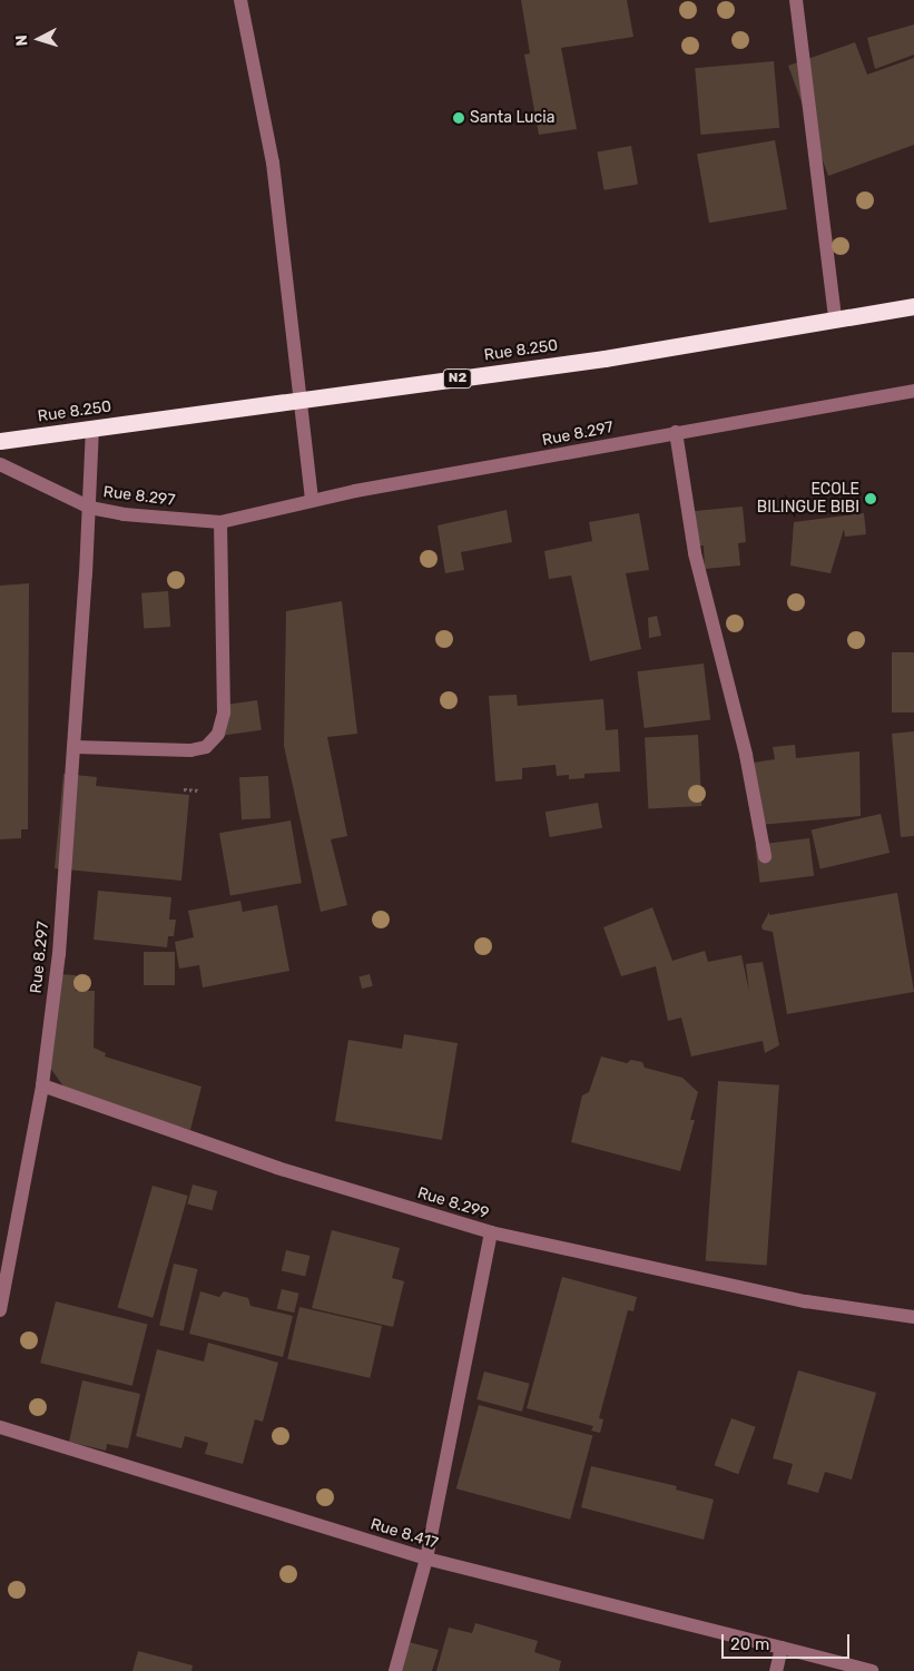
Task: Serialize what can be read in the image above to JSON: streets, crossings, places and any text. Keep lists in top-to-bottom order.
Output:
{
  "streets": {
    "highway": ["Rue 8.250", "N2"],
    "street": ["Rue 8.297", "Rue 8.299", "Rue 8.417"]
  },
  "crossings": [
    ["Rue 8.297", "Rue 8.299"],
    ["Rue 8.299", "Rue 8.417"]
  ],
  "places": ["Santa Lucia", "ECOLE BILINGUE BIBI"],
  "scale_bar": "20 m",
  "north": "left"
}
